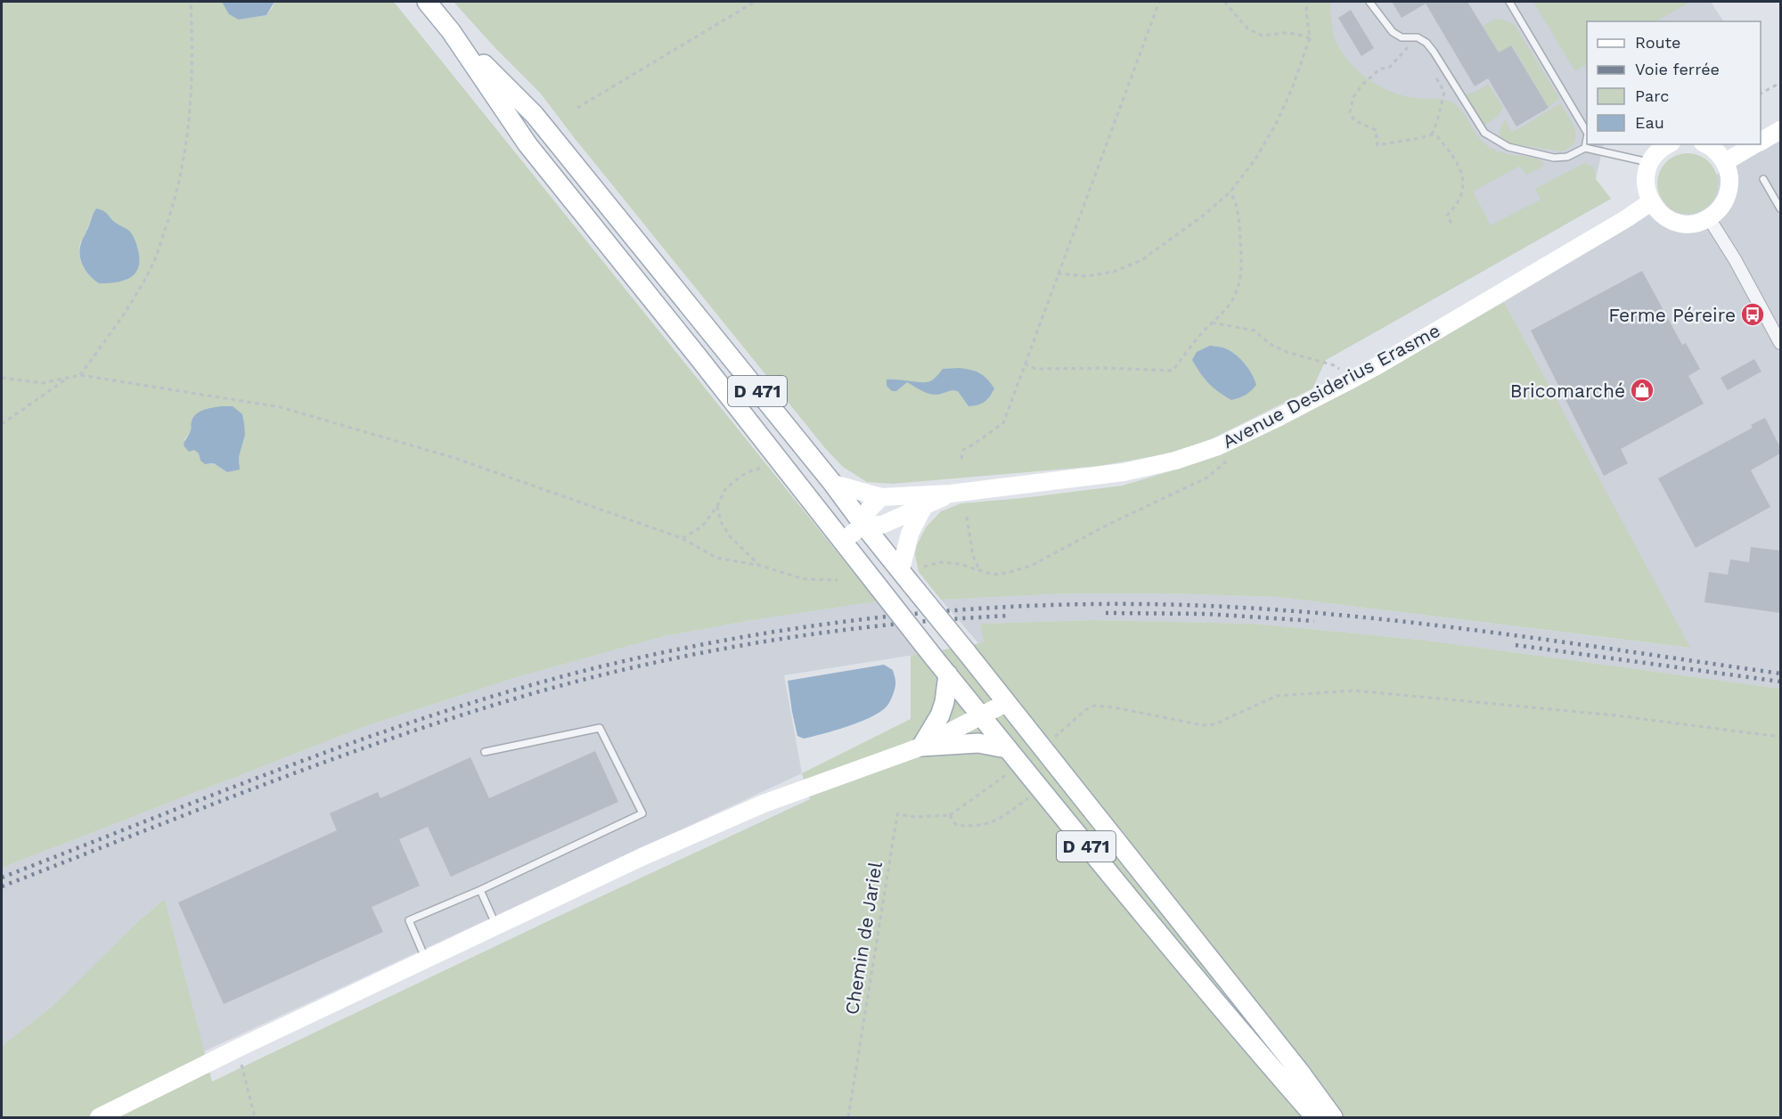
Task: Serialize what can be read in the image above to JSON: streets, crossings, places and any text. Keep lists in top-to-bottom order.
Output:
{
  "streets": {
    "main road": ["Avenue Desiderius Erasme", "D 471"],
    "path": ["Chemin de Jariel"]
  },
  "crossings": [
    ["Avenue Desiderius Erasme", "D 471"]
  ],
  "places": {
    "bus stop": ["Ferme Péreire"],
    "shop": ["Bricomarché"]
  },
  "legend": [
    "Route",
    "Voie ferrée",
    "Parc",
    "Eau"
  ]
}
